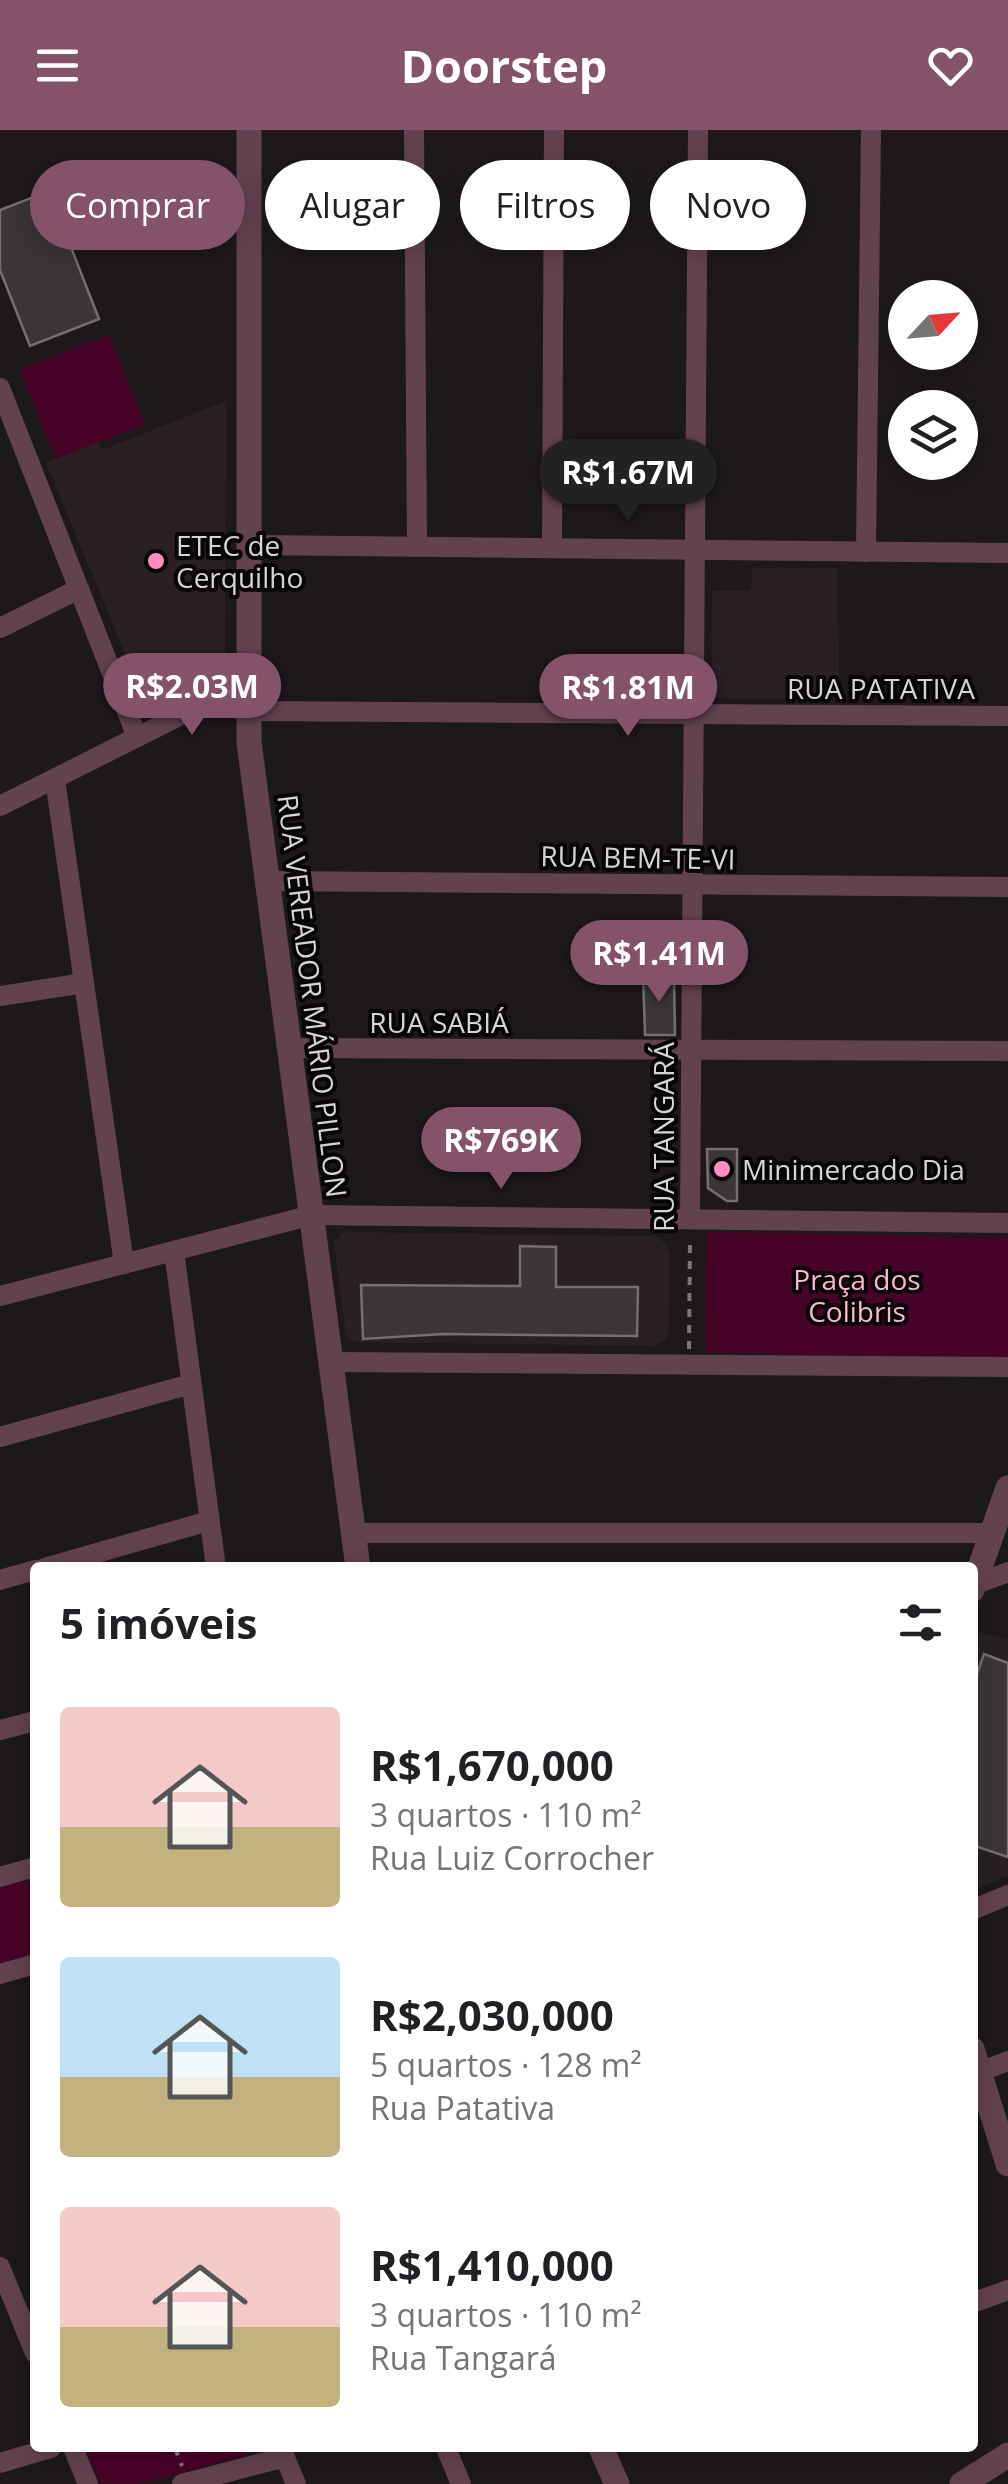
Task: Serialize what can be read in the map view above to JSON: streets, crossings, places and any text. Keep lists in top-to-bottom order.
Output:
{
  "streets": {
    "street": [
      "RUA PATATIVA",
      "RUA BEM-TE-VI",
      "RUA VEREADOR MÁRIO PILLON",
      "RUA SABIÁ",
      "RUA TANGARÁ"
    ]
  },
  "crossings": [
    ["RUA PATATIVA", "RUA VEREADOR MÁRIO PILLON"],
    ["RUA PATATIVA", "RUA TANGARÁ"],
    ["RUA BEM-TE-VI", "RUA VEREADOR MÁRIO PILLON"],
    ["RUA BEM-TE-VI", "RUA TANGARÁ"],
    ["RUA VEREADOR MÁRIO PILLON", "RUA SABIÁ"],
    ["RUA SABIÁ", "RUA TANGARÁ"]
  ],
  "parks": ["Praça dos Colibris"],
  "places": ["ETEC de Cerquilho", "Minimercado Dia"],
  "north": "top right",
  "page": {
    "header": "Doorstep",
    "chip": [
      "Comprar",
      "Alugar",
      "Filtros",
      "Novo"
    ],
    "price": [
      "R$1.67M",
      "R$2.03M",
      "R$1.81M",
      "R$1.41M",
      "R$769K"
    ],
    "heading": "5 imóveis",
    "list": [
      {
        "name": "R$1,670,000",
        "note": "3 quartos · 110 m² · Rua Luiz Corrocher"
      },
      {
        "name": "R$2,030,000",
        "note": "5 quartos · 128 m² · Rua Patativa"
      },
      {
        "name": "R$1,410,000",
        "note": "3 quartos · 110 m² · Rua Tangará"
      }
    ]
  }
}
